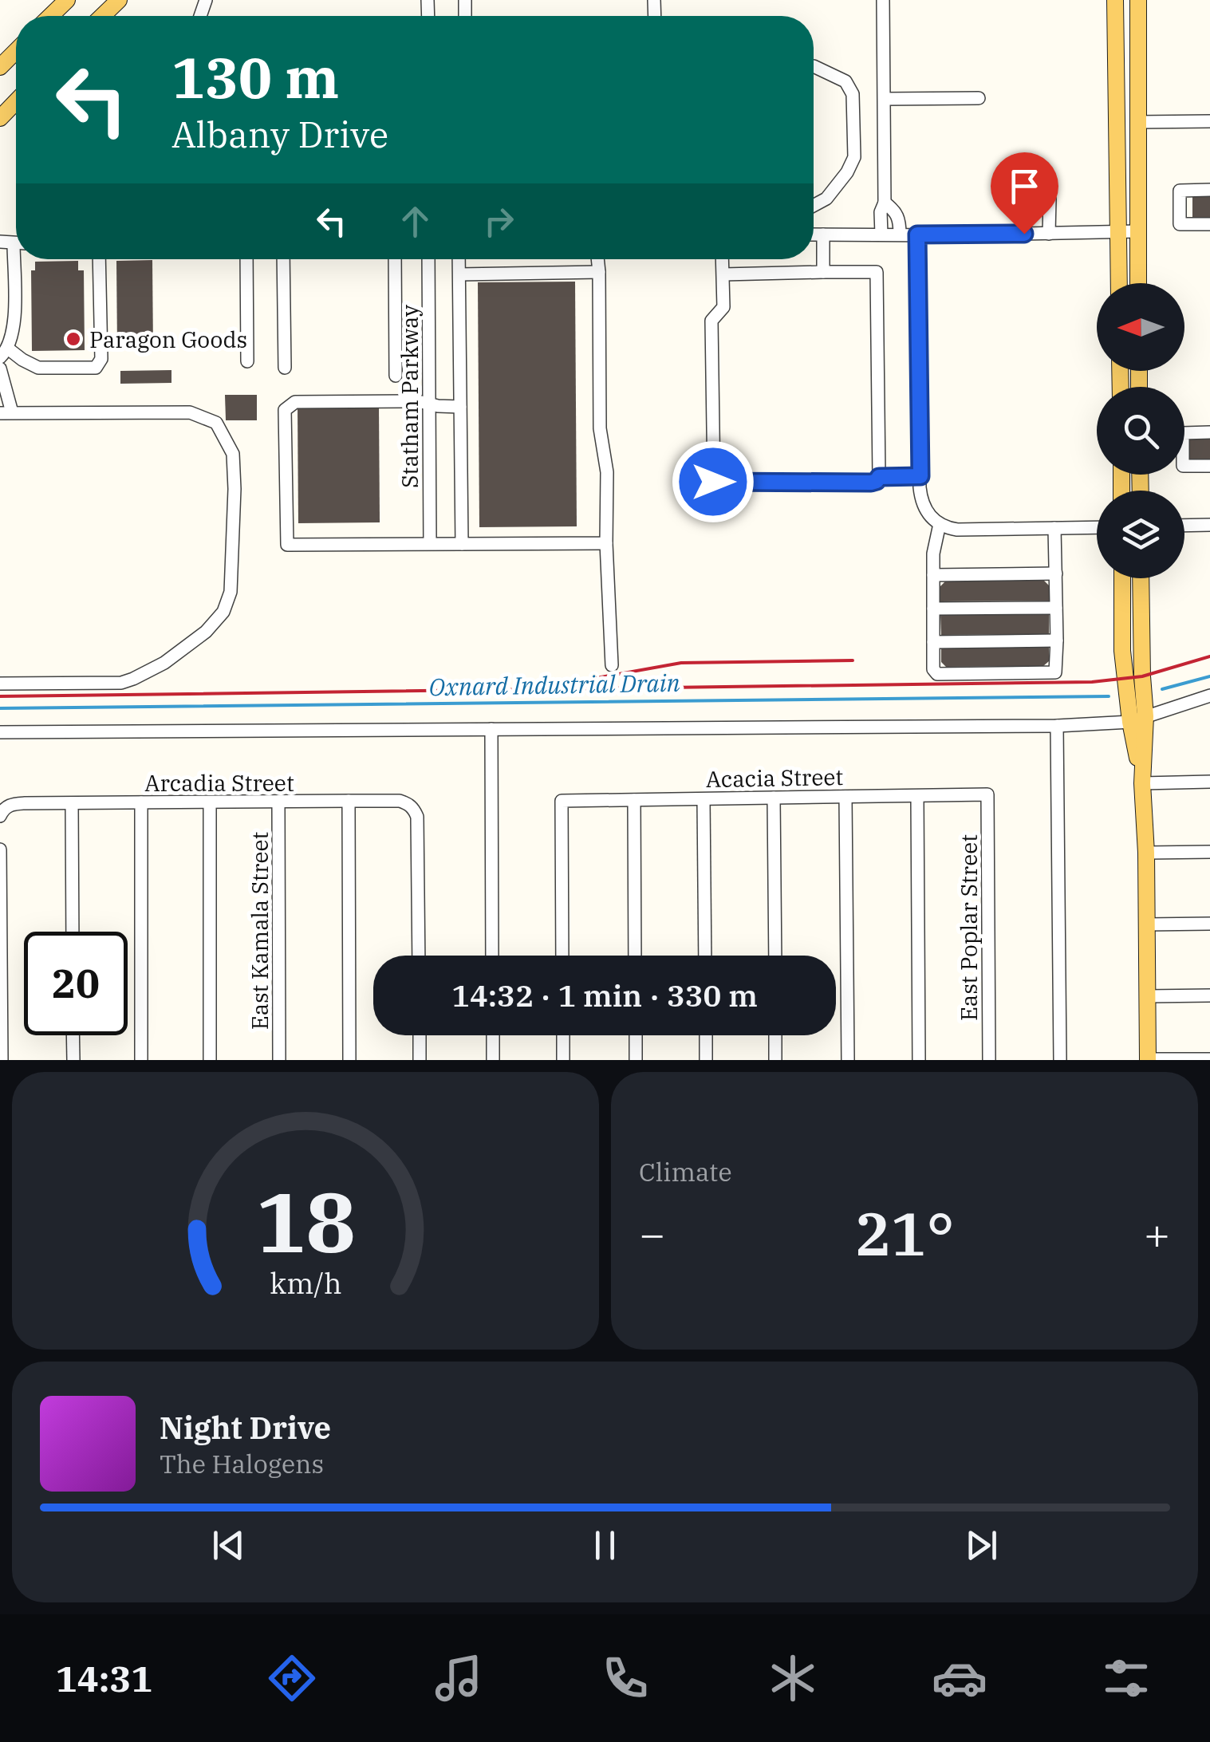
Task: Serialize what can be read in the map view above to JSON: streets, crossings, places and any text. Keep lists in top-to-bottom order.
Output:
{
  "streets": {
    "street": [
      "Statham Parkway",
      "Acacia Street",
      "Arcadia Street",
      "East Poplar Street",
      "East Kamala Street"
    ]
  },
  "crossings": [
    ["Acacia Street", "East Poplar Street"],
    ["Arcadia Street", "East Kamala Street"]
  ],
  "water": ["Oxnard Industrial Drain"],
  "places": ["Paragon Goods"],
  "north": "left",
  "page": {
    "turn": ["130 m", "Albany Drive"],
    "limit": "20",
    "trip": "14:32 · 1 min · 330 m",
    "tile": "Climate",
    "heat": ["−", "21°", "+"],
    "song": ["Night Drive", "The Halogens"],
    "tabs": "14:31",
    "gauge": ["18", "km/h"]
  }
}
